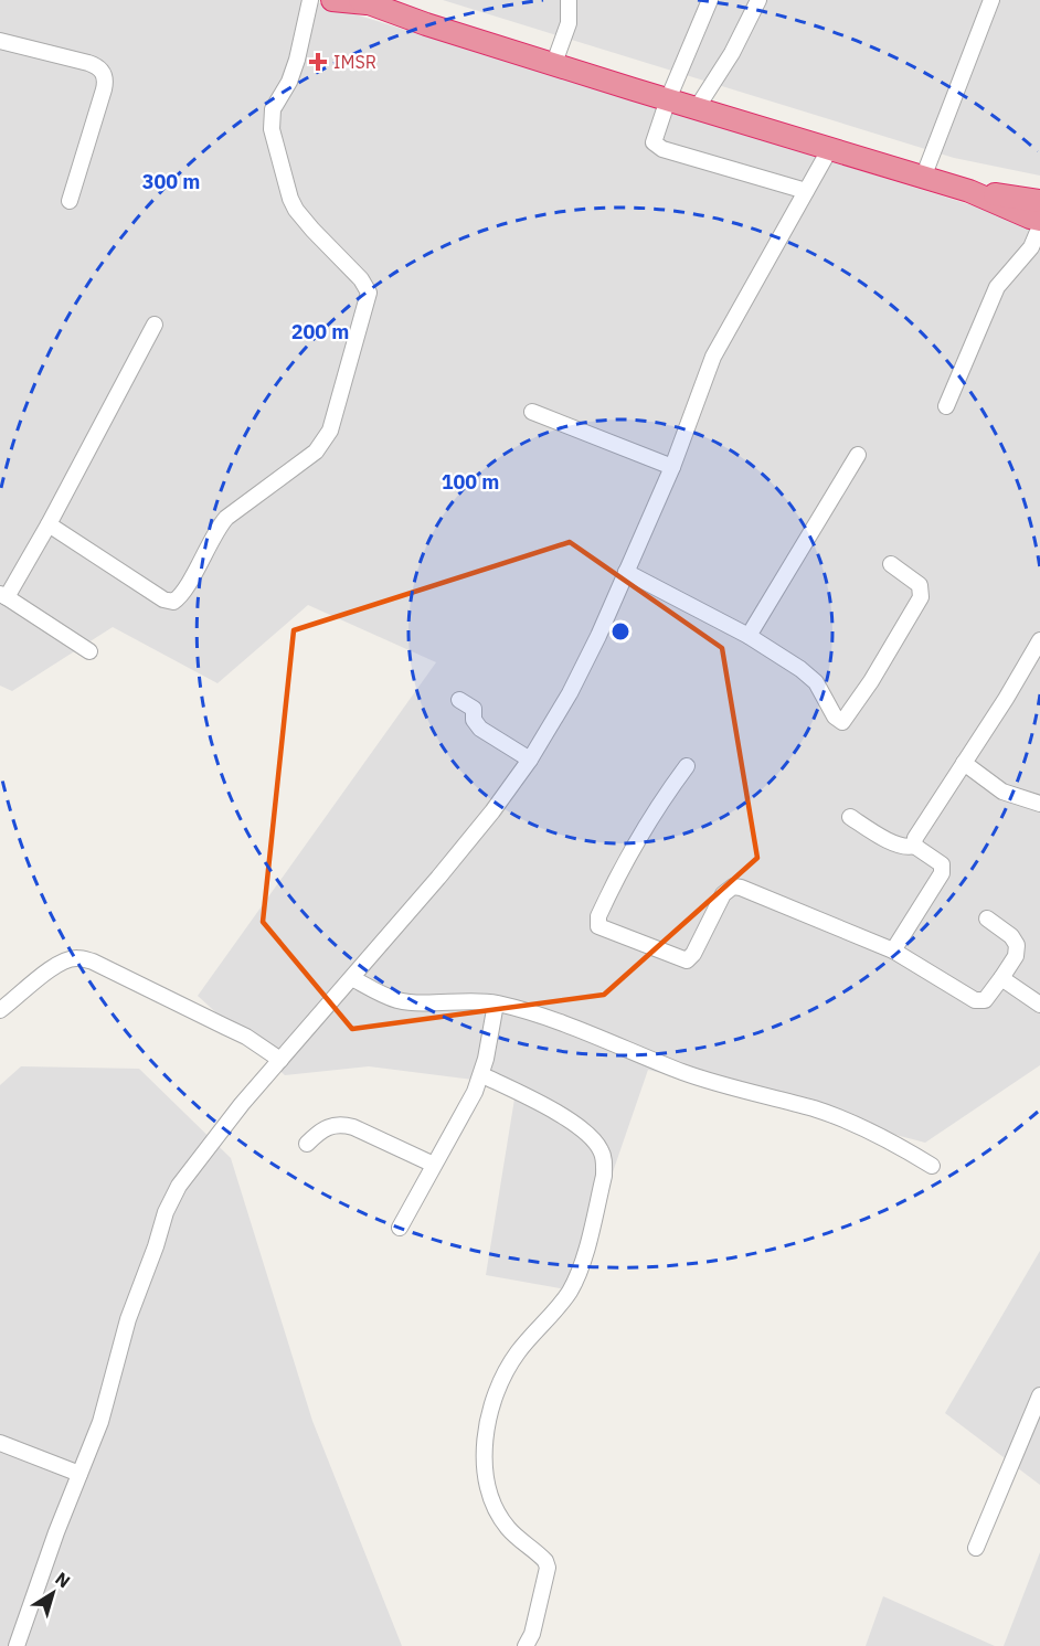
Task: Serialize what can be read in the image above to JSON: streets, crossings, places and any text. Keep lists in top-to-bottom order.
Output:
{
  "places": {
    "health": ["IMSR"]
  },
  "north": "top right",
  "rings": ["300 m", "200 m", "100 m"]
}
